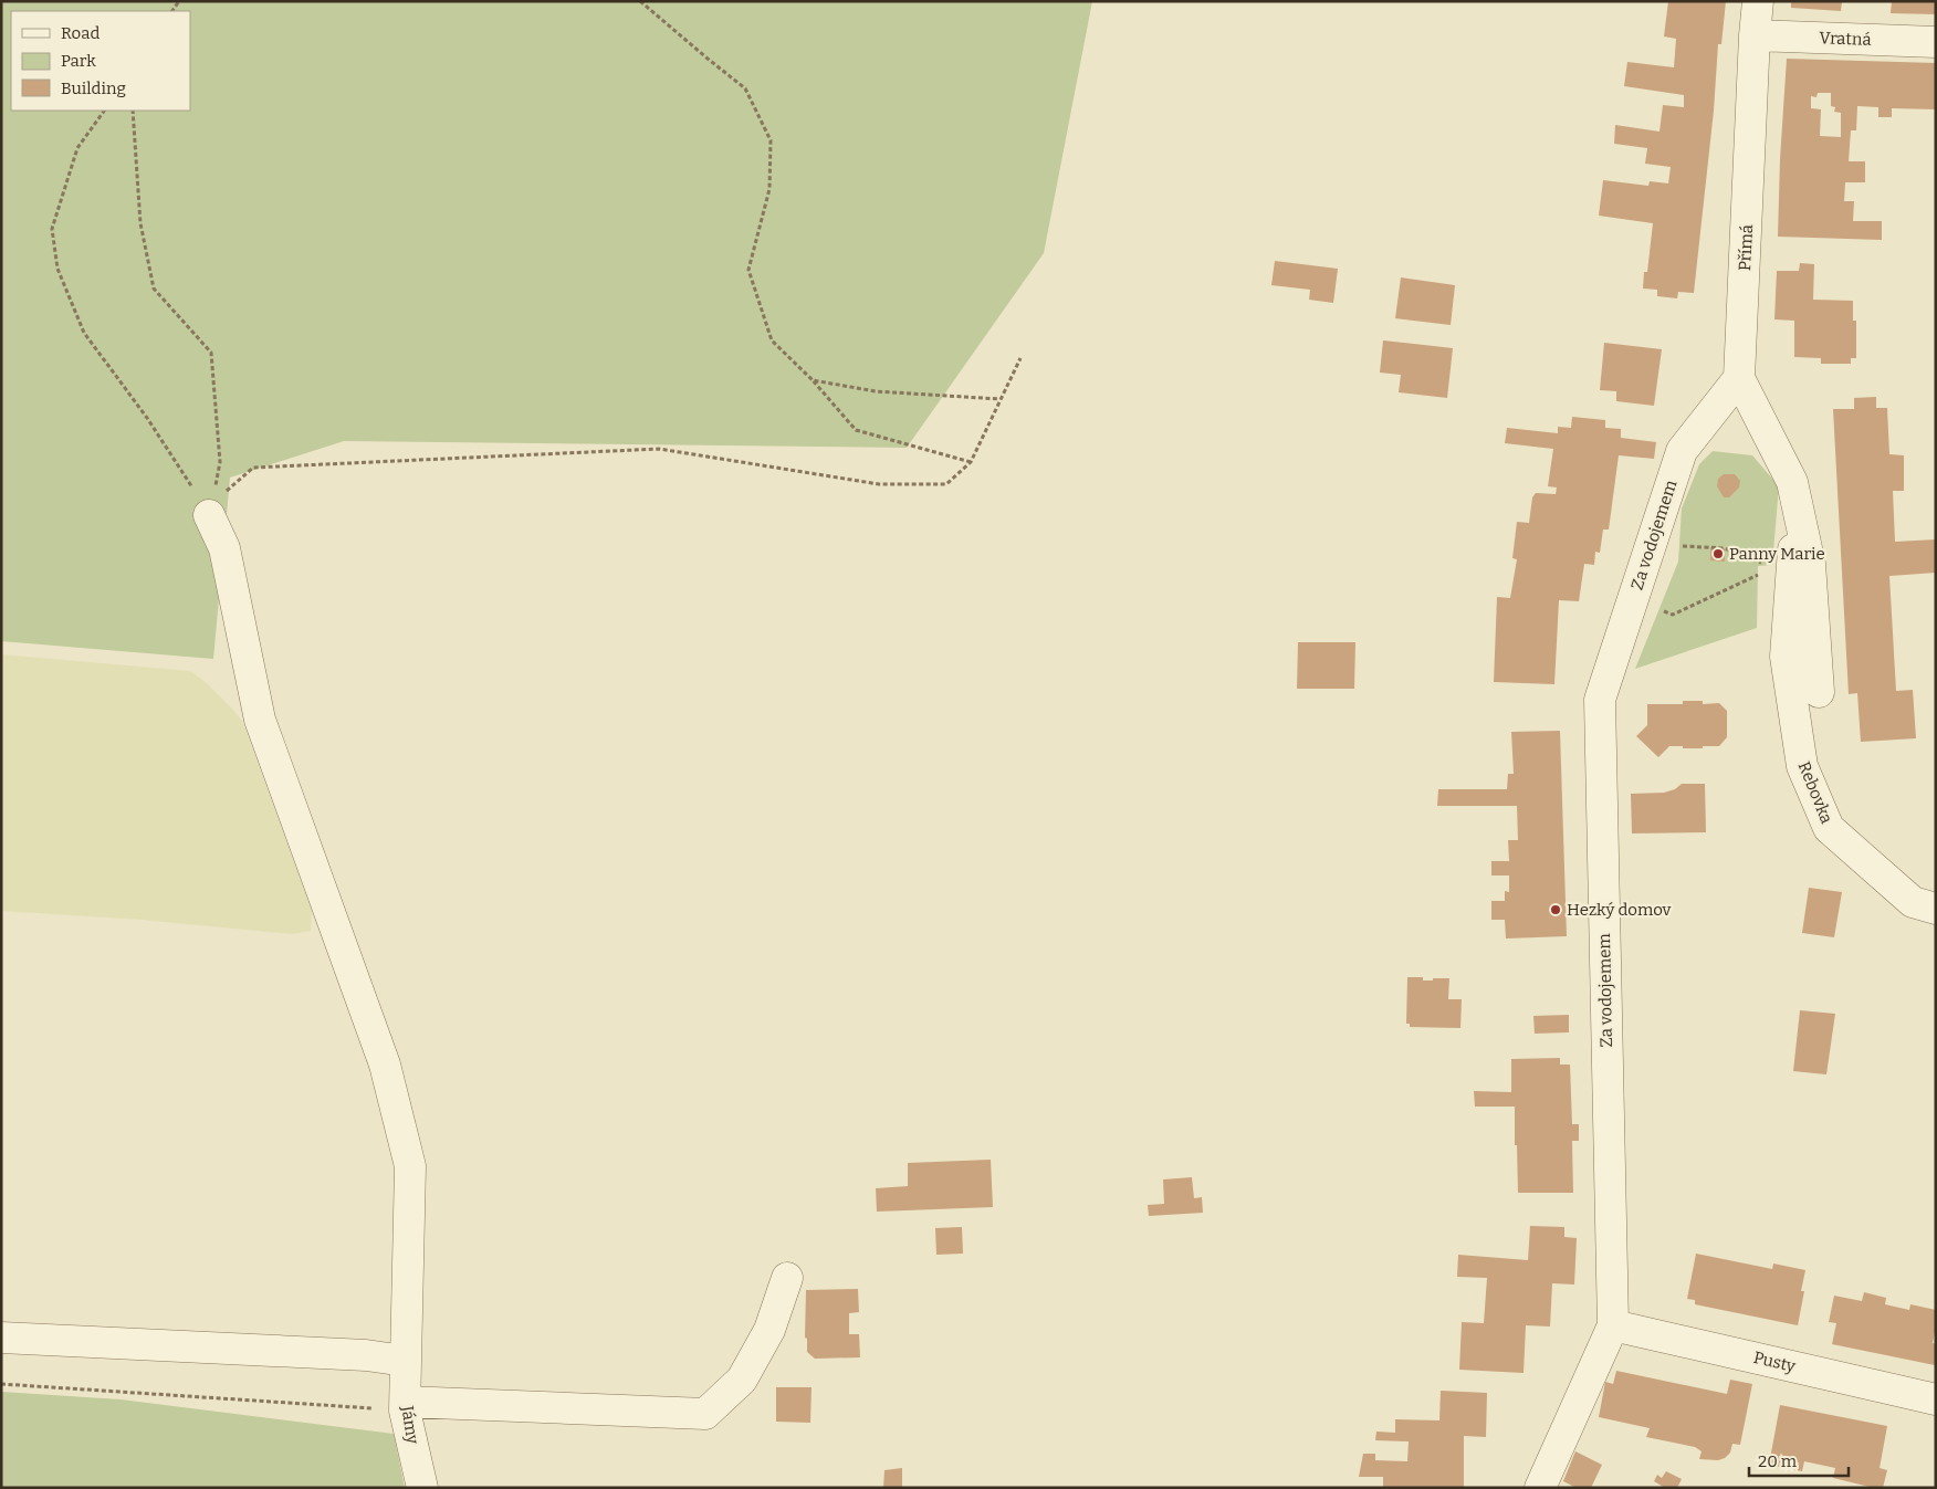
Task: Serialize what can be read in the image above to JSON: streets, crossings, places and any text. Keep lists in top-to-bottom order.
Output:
{
  "streets": {
    "street": [
      "Vratná",
      "Přímá",
      "Za vodojemem",
      "Rebovka",
      "Pusty",
      "Jámy"
    ]
  },
  "crossings": [
    ["Vratná", "Přímá"],
    ["Přímá", "Za vodojemem"],
    ["Přímá", "Rebovka"],
    ["Za vodojemem", "Pusty"]
  ],
  "places": ["Panny Marie", "Hezký domov"],
  "legend": ["Road", "Park", "Building"],
  "scale_bar": "20 m"
}
